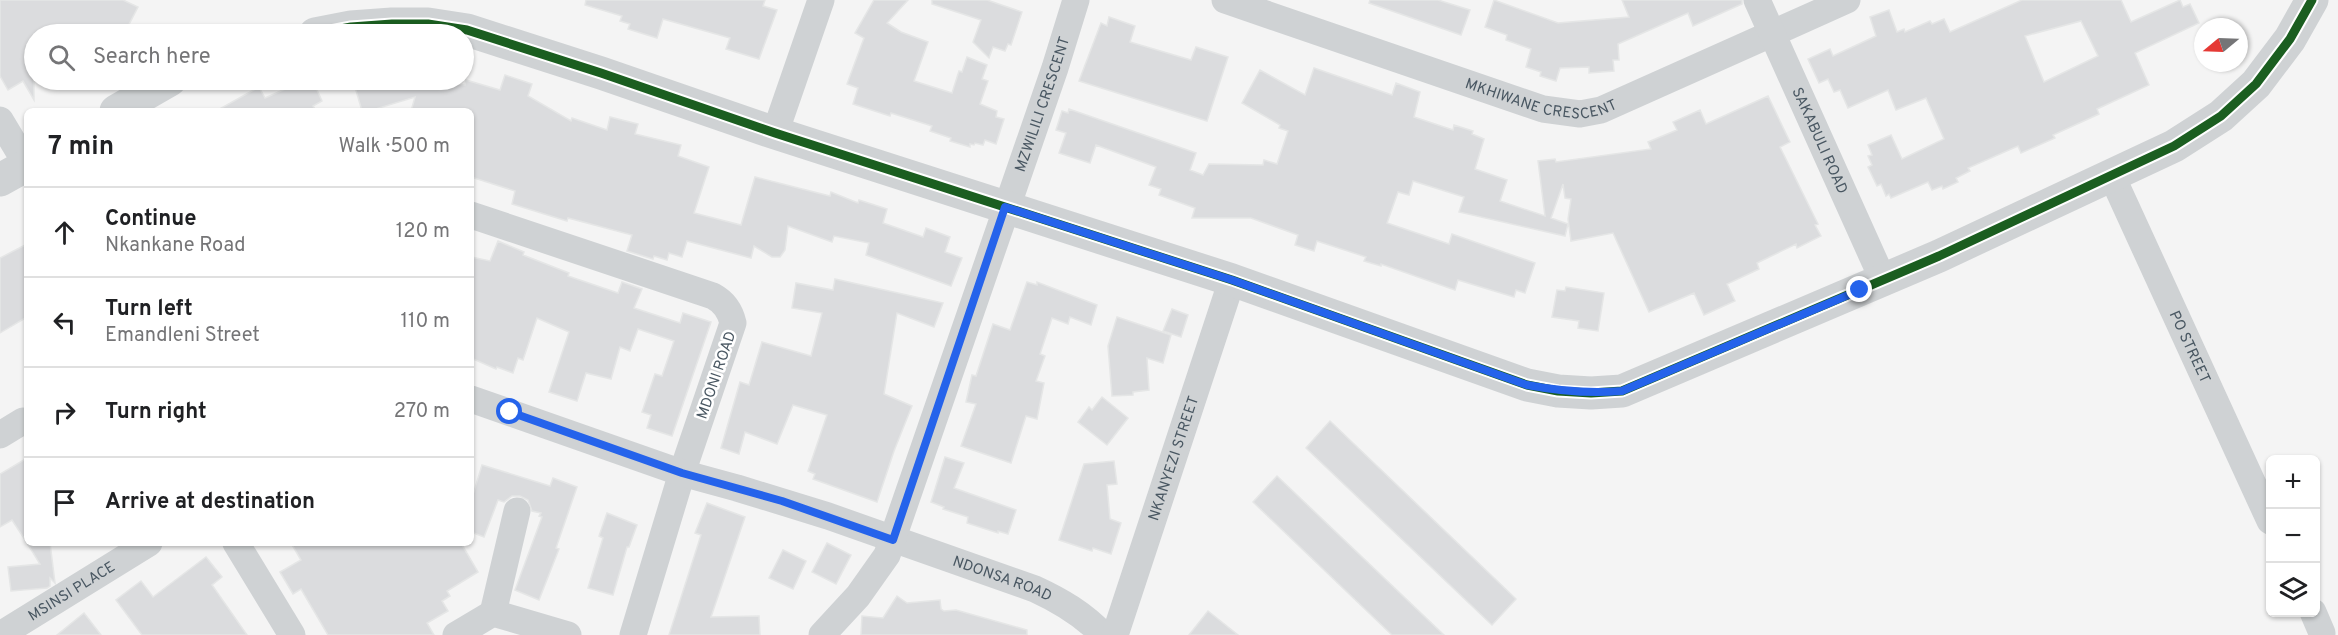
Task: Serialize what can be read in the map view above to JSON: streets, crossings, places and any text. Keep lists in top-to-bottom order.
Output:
{
  "streets": {
    "street": [
      "MKHIWANE CRESCENT",
      "MZWILILI CRESCENT",
      "SAKABULI ROAD",
      "PO STREET",
      "MDONI ROAD",
      "NKANYEZI STREET",
      "NDONSA ROAD",
      "MSINSI PLACE"
    ]
  },
  "crossings": [
    ["MKHIWANE CRESCENT", "SAKABULI ROAD"],
    ["MZWILILI CRESCENT", "NDONSA ROAD"],
    ["MDONI ROAD", "NDONSA ROAD"]
  ],
  "north": "left",
  "page": {
    "search": "Search here",
    "heading": ["7 min", "Walk · 500 m"],
    "list": [
      ["Continue", "Nkankane Road", "120 m"],
      ["Turn left", "Emandleni Street", "110 m"],
      ["Turn right", "270 m"],
      "Arrive at destination"
    ],
    "map_buttons": ["+", "−"]
  }
}
